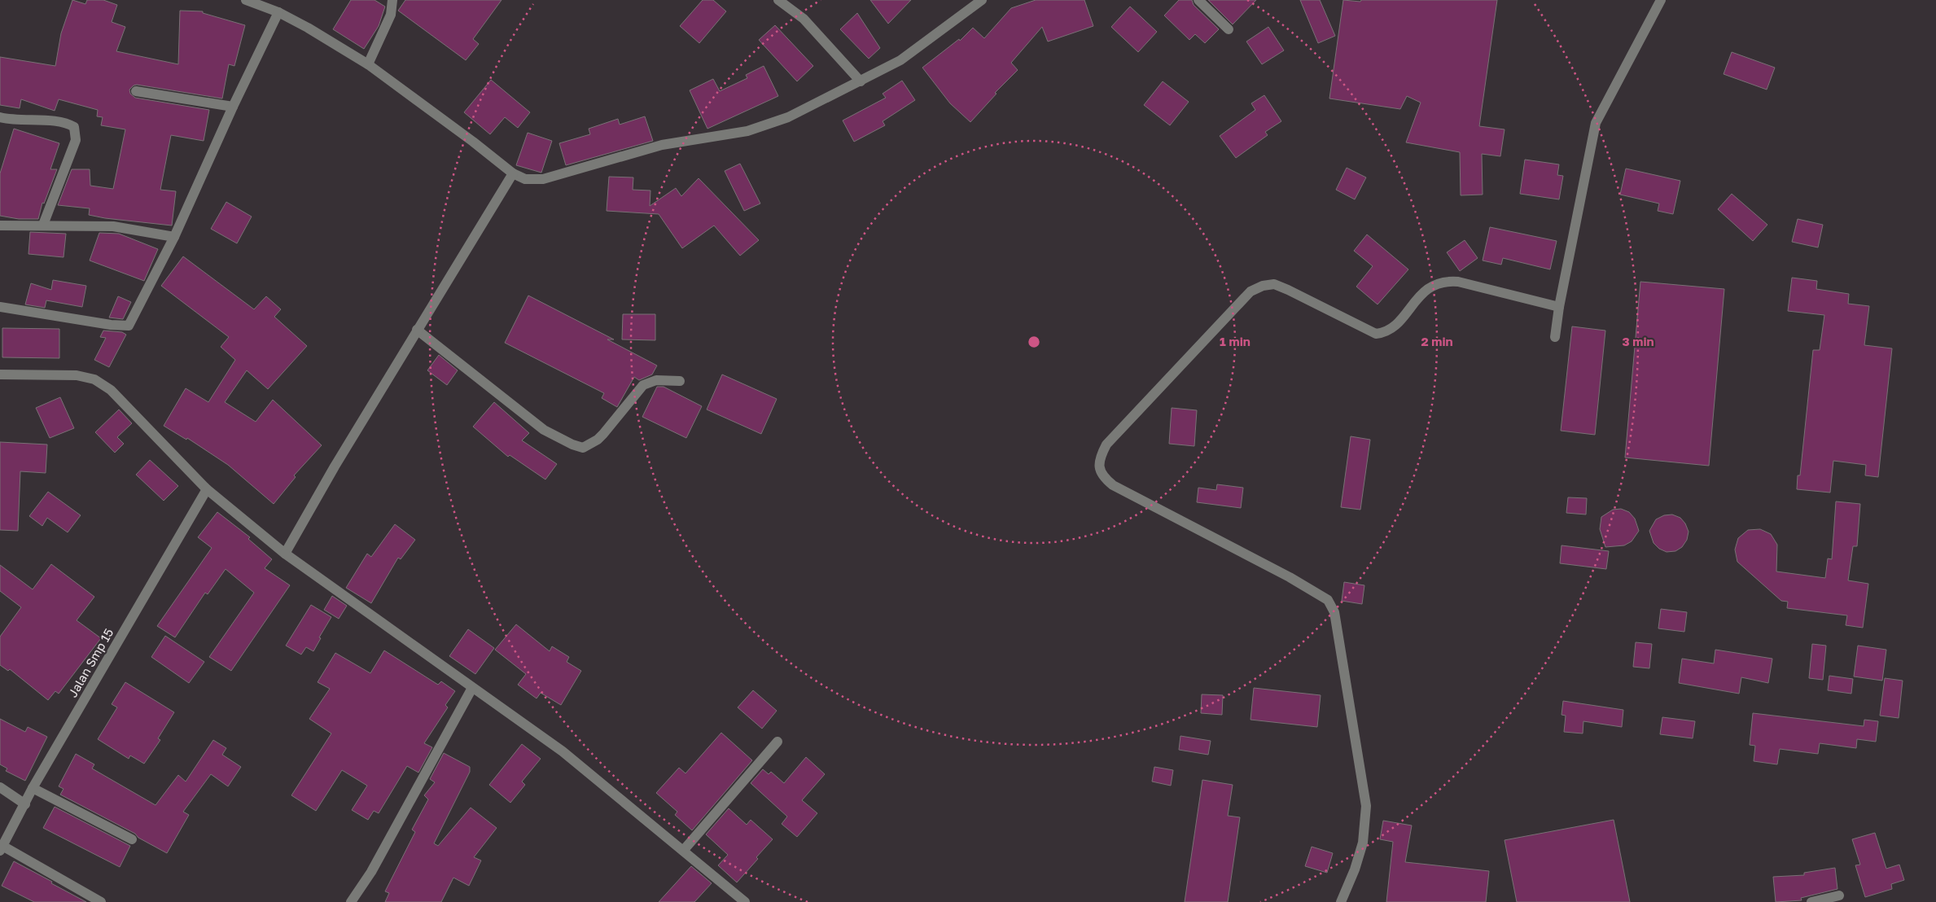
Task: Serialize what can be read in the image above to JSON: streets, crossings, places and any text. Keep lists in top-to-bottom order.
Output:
{
  "streets": {
    "street": ["Jalan Smp 15"]
  },
  "rings": ["1 min", "2 min", "3 min"]
}
